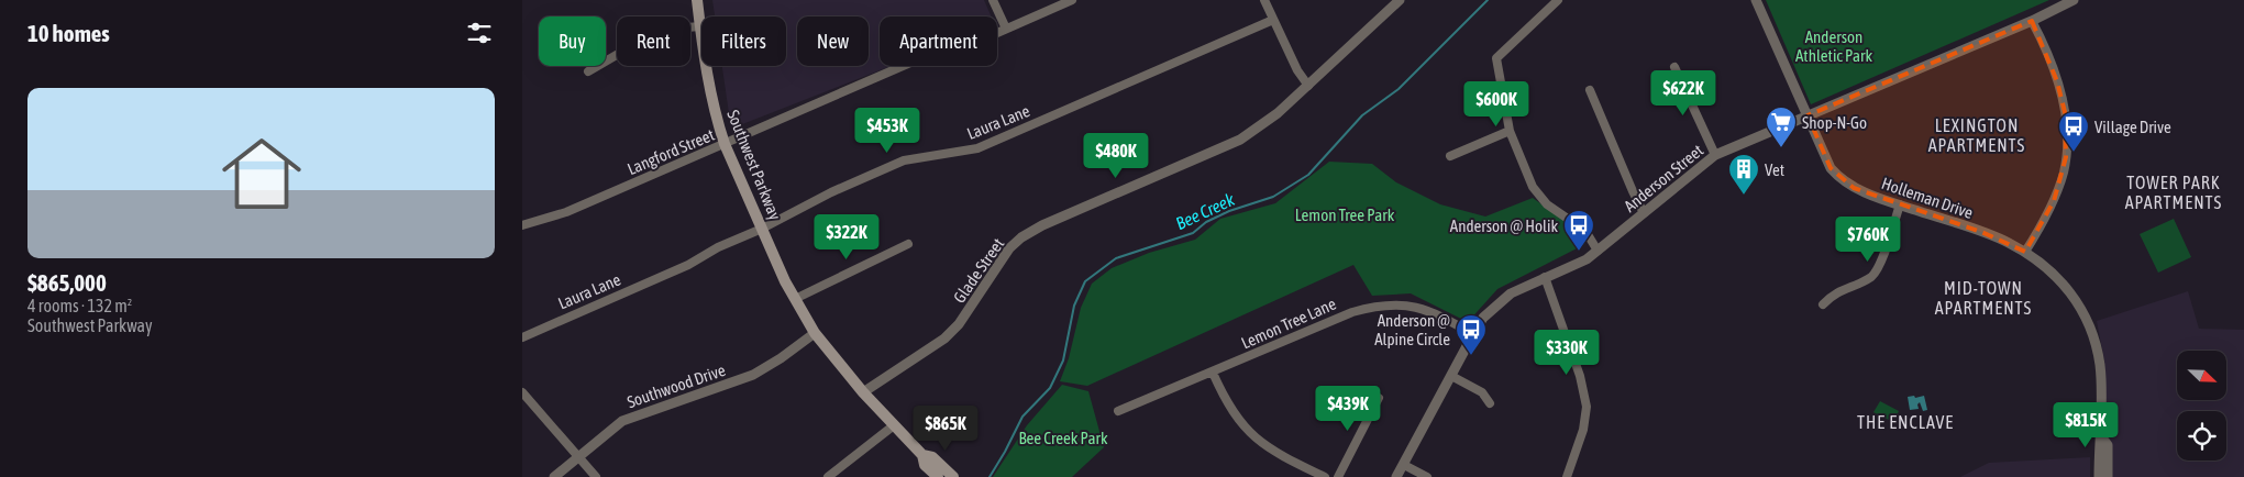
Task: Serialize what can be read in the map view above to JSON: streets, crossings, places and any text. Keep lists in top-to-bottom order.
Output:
{
  "streets": {
    "main road": ["Southwest Parkway"],
    "street": [
      "Laura Lane",
      "Langford Street",
      "Anderson Street",
      "Holleman Drive",
      "Glade Street",
      "Lemon Tree Lane",
      "Southwood Drive"
    ]
  },
  "crossings": [
    ["Laura Lane", "Southwest Parkway"],
    ["Langford Street", "Southwest Parkway"],
    ["Southwest Parkway", "Glade Street"],
    ["Southwest Parkway", "Southwood Drive"],
    ["Anderson Street", "Holleman Drive"],
    ["Anderson Street", "Lemon Tree Lane"]
  ],
  "districts": [
    "LEXINGTON APARTMENTS",
    "TOWER PARK APARTMENTS",
    "MID-TOWN APARTMENTS",
    "THE ENCLAVE"
  ],
  "water": ["Bee Creek"],
  "parks": ["Anderson Athletic Park", "Lemon Tree Park", "Bee Creek Park"],
  "places": {
    "supermarket": ["Shop-N-Go"],
    "bus stop": ["Village Drive", "Anderson @ Holik", "Anderson @ Alpine Circle"],
    "building": ["Vet"]
  },
  "north": "bottom right",
  "page": {
    "heading": "10 homes",
    "chip": [
      "Buy",
      "Rent",
      "Filters",
      "New",
      "Apartment"
    ],
    "list": [
      {
        "name": "$865,000",
        "note": "4 rooms · 132 m² · Southwest Parkway"
      }
    ],
    "price": [
      "$622K",
      "$600K",
      "$453K",
      "$480K",
      "$322K",
      "$760K",
      "$330K",
      "$439K",
      "$815K",
      "$865K"
    ]
  }
}
